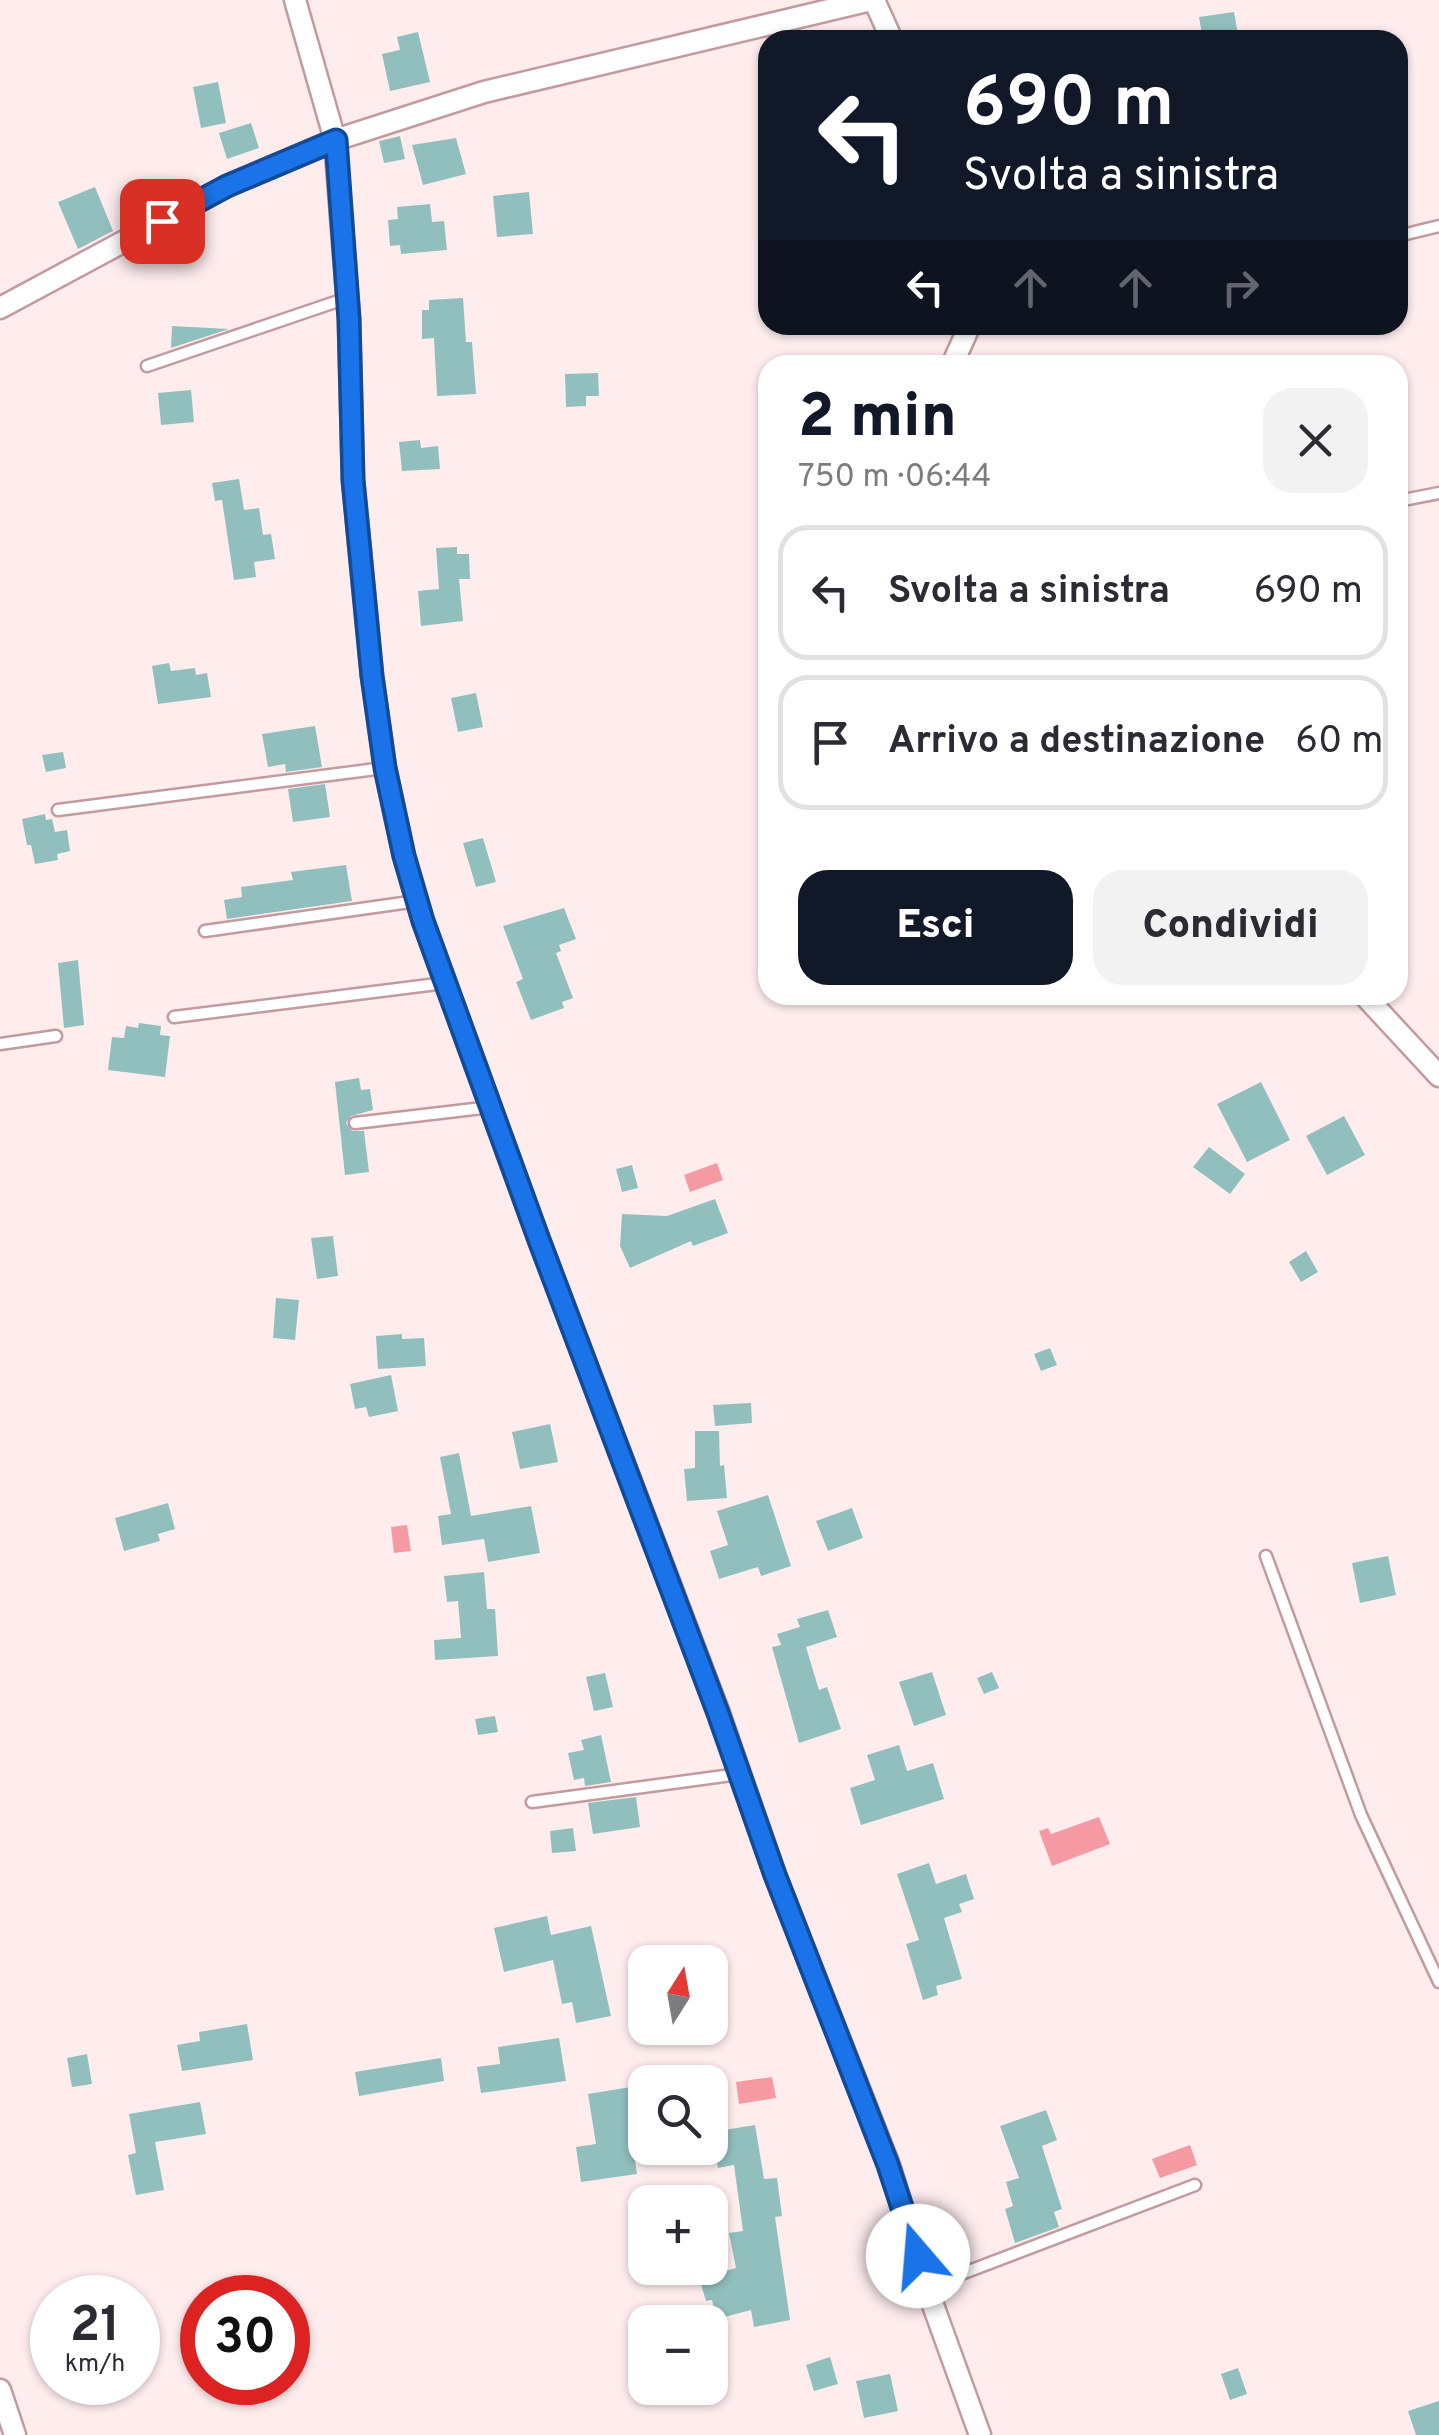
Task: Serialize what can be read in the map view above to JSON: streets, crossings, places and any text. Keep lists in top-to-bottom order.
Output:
{
  "north": "top",
  "page": {
    "turn": ["690 m", "Svolta a sinistra"],
    "heading": ["2 min", "750 m · 06:44"],
    "list": [
      {
        "name": "Svolta a sinistra",
        "value": "690 m"
      },
      {
        "name": "Arrivo a destinazione",
        "value": "60 m"
      }
    ],
    "buttons": ["Esci", "Condividi"],
    "map_buttons": ["+", "−"],
    "speed": "21 km/h",
    "limit": "30"
  }
}
